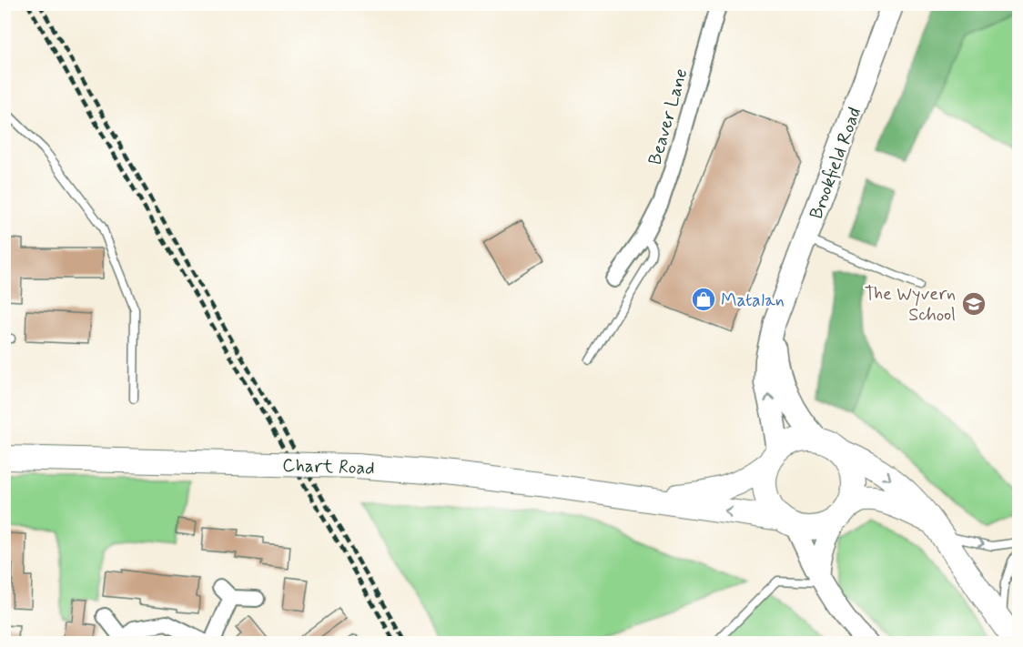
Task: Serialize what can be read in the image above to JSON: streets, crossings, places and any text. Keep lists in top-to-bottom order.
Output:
{
  "streets": {
    "main road": ["Brookfield Road", "Chart Road"],
    "street": ["Beaver Lane"]
  },
  "crossings": [
    ["Brookfield Road", "Chart Road"]
  ],
  "places": {
    "shop": ["Matalan"],
    "school or university": ["The Wyvern School"]
  }
}
